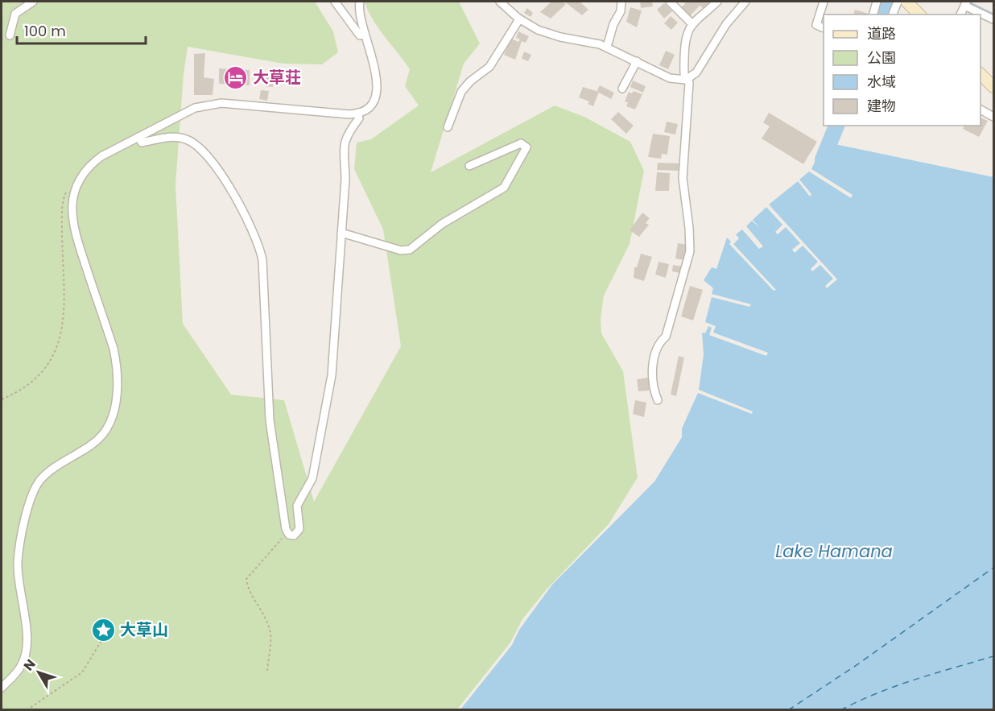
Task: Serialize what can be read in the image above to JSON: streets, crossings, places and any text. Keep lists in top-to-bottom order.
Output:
{
  "water": ["Lake Hamana"],
  "places": {
    "hotel": ["大草荘"],
    "place": ["大草山"]
  },
  "legend": [
    "道路",
    "公園",
    "水域",
    "建物"
  ],
  "scale_bar": "100 m",
  "north": "top left"
}
